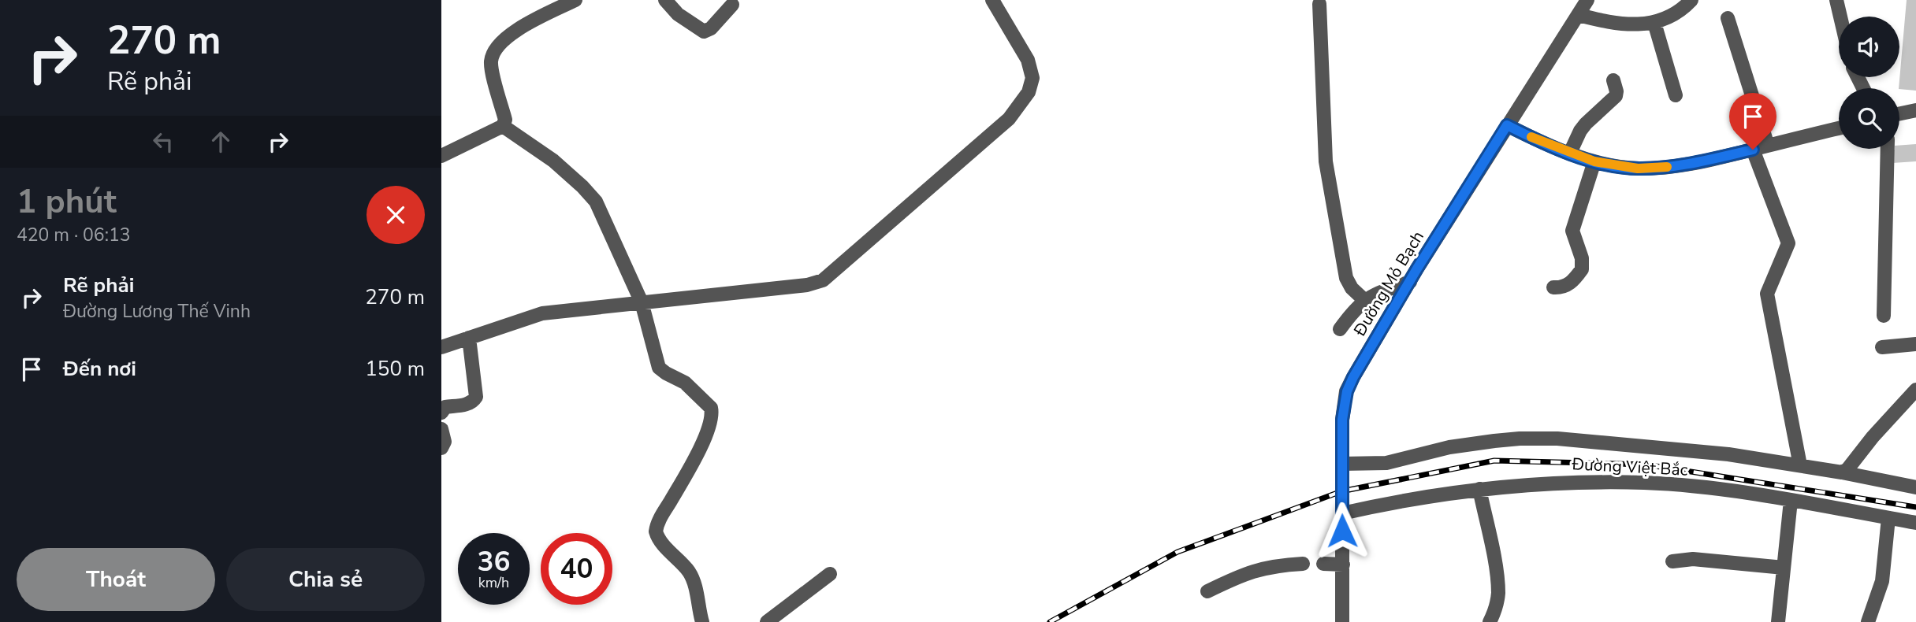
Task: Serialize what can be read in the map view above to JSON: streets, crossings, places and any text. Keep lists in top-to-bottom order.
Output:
{
  "streets": {
    "street": ["Đường Mỏ Bạch", "Đường Việt Bắc"]
  },
  "crossings": [
    ["Đường Mỏ Bạch", "Đường Việt Bắc"]
  ],
  "page": {
    "turn": ["270 m", "Rẽ phải"],
    "heading": ["1 phút", "420 m · 06:13"],
    "list": [
      {
        "name": "Rẽ phải",
        "note": "Đường Lương Thế Vinh",
        "value": "270 m"
      },
      {
        "name": "Đến nơi",
        "value": "150 m"
      }
    ],
    "speed": "36 km/h",
    "limit": "40",
    "buttons": ["Thoát", "Chia sẻ"]
  }
}
